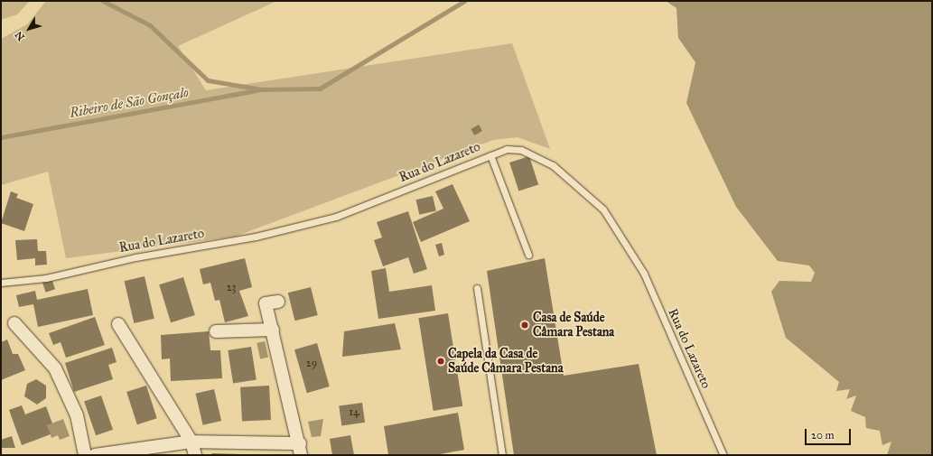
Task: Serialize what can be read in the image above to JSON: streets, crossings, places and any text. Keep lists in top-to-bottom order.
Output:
{
  "streets": {
    "lane": ["Rua do Lazareto"]
  },
  "water": ["Ribeiro de São Gonçalo"],
  "places": ["Casa de Saúde Câmara Pestana", "Capela da Casa de Saúde Câmara Pestana"],
  "house_numbers": ["23", "29", "14"],
  "scale_bar": "20 m",
  "north": "bottom left"
}
